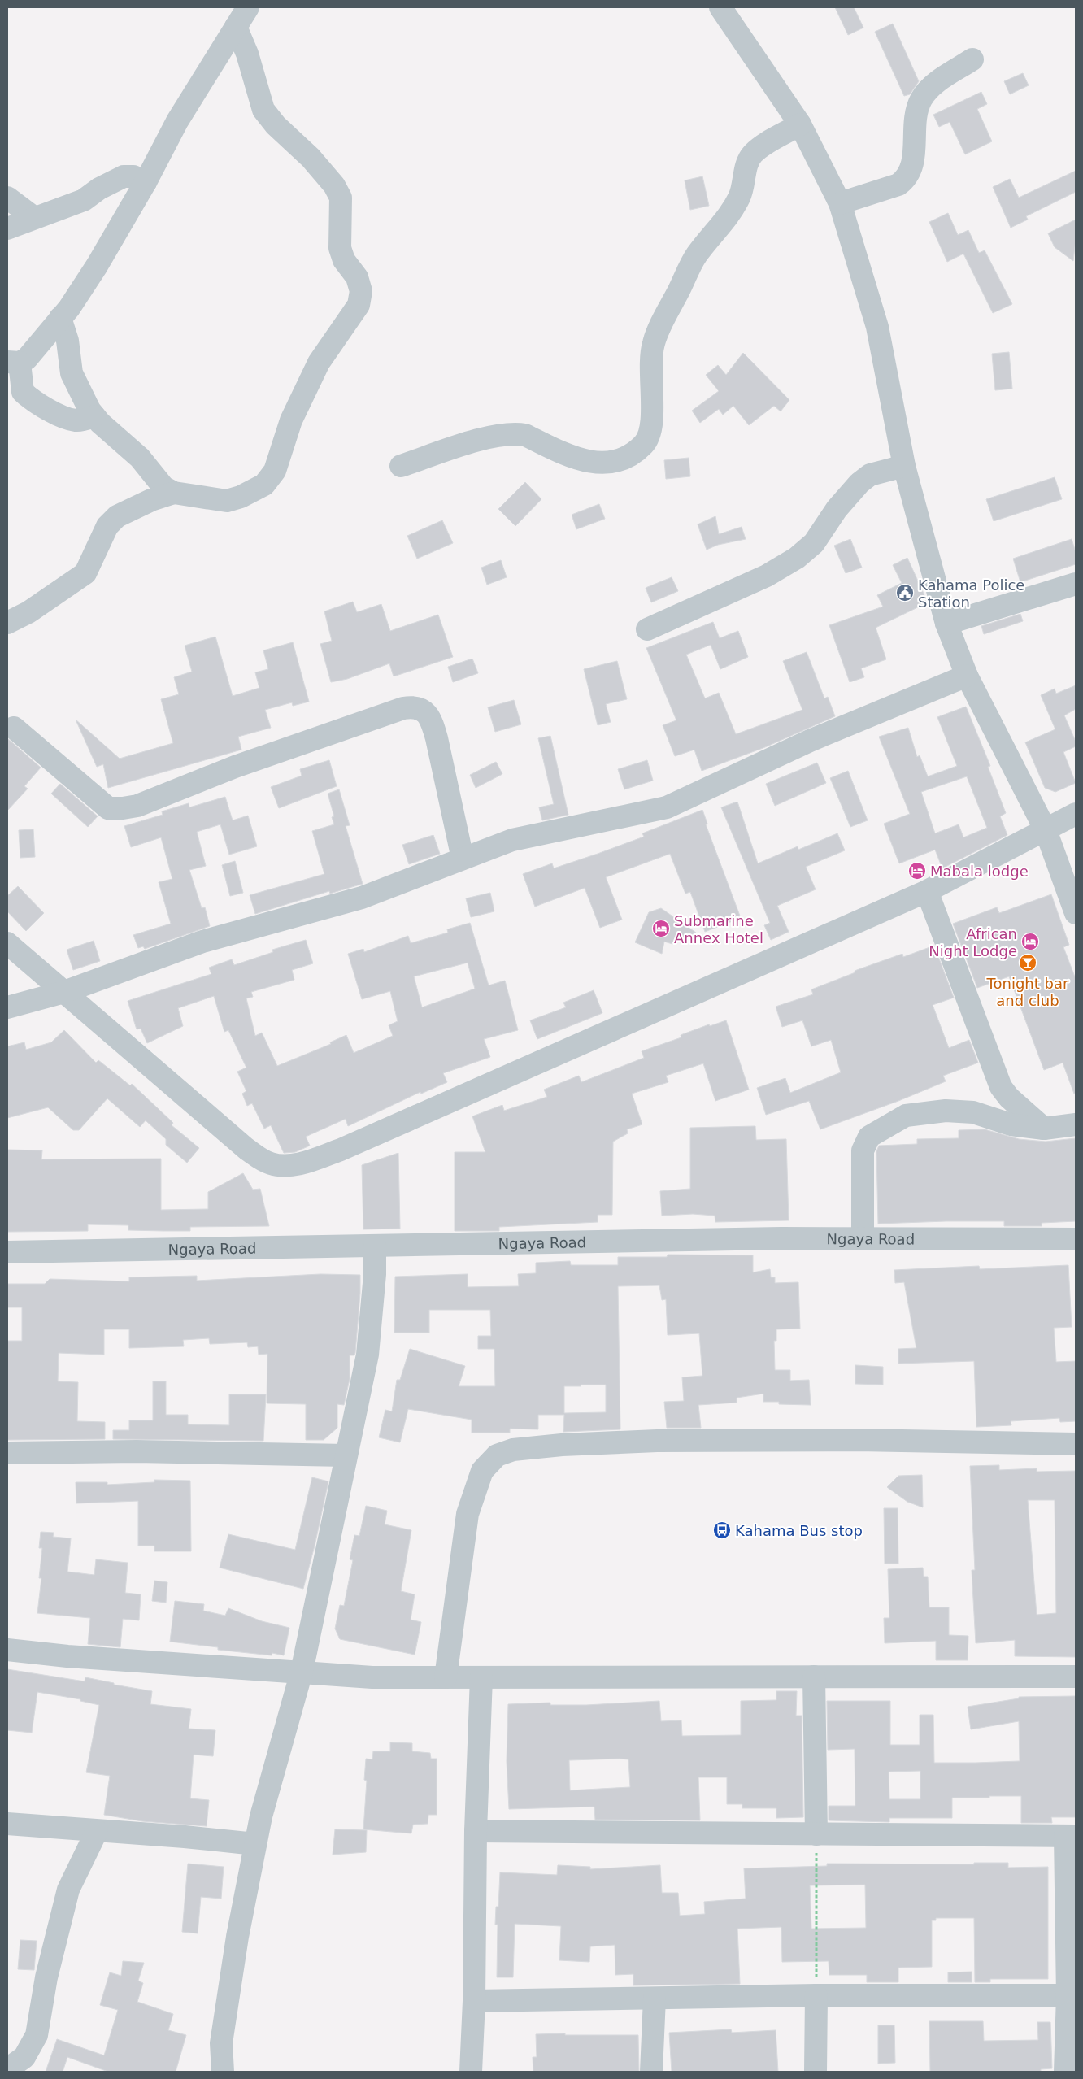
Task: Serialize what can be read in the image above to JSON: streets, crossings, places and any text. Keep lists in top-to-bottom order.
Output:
{
  "streets": {
    "street": ["Ngaya Road"]
  },
  "places": {
    "public building": ["Kahama Police Station"],
    "hotel": ["Mabala lodge", "Submarine Annex Hotel", "African Night Lodge"],
    "bar": ["Tonight bar and club"],
    "bus stop": ["Kahama Bus stop"]
  }
}
